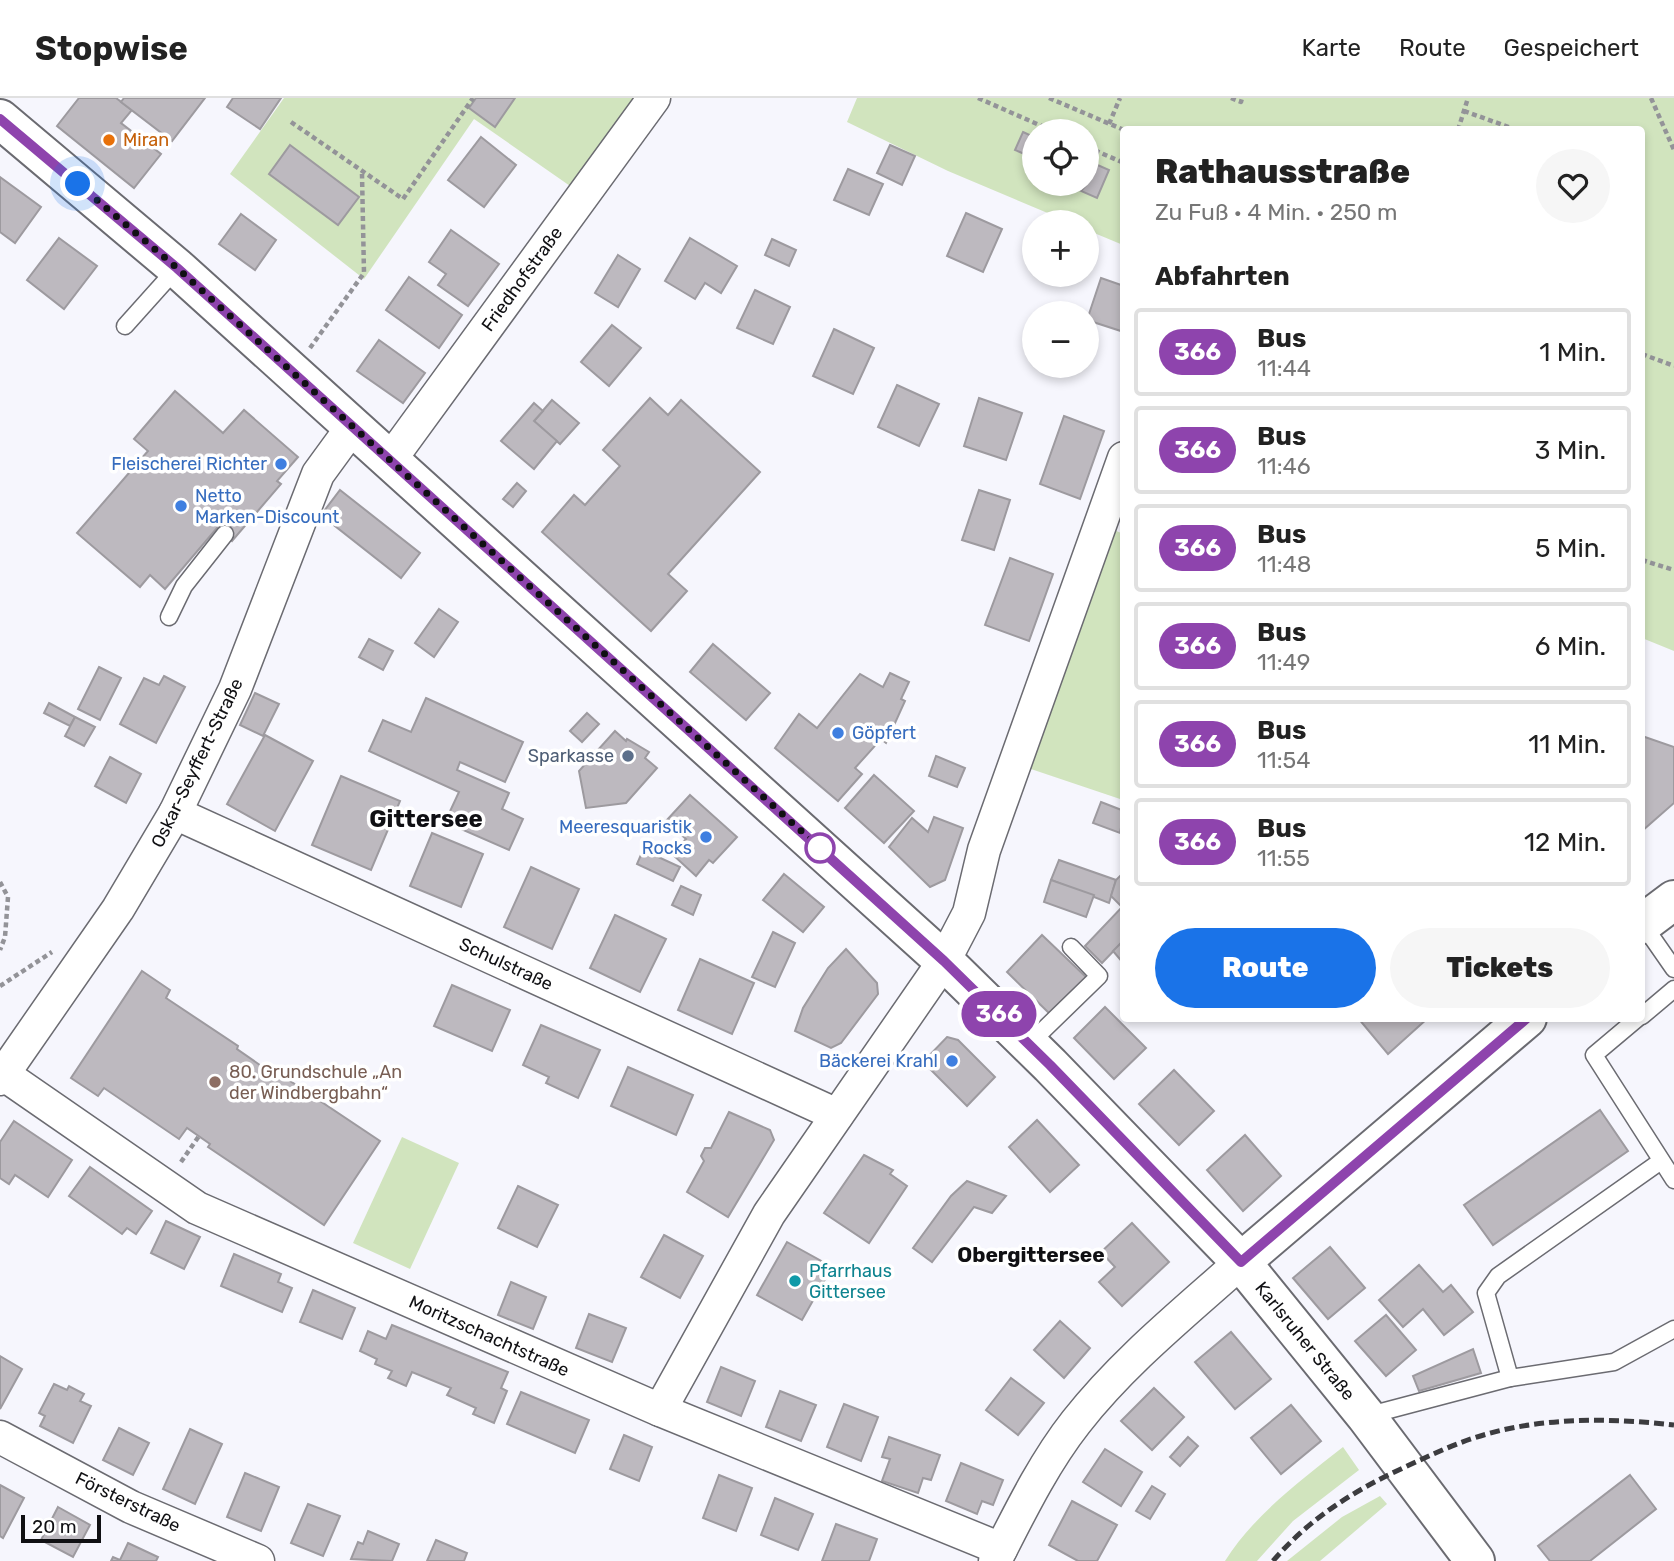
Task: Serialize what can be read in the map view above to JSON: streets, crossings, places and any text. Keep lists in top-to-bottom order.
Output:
{
  "streets": {
    "street": [
      "Friedhofstraße",
      "Oskar-Seyffert-Straße",
      "Schulstraße",
      "Moritzschachtstraße",
      "Karlsruher Straße",
      "Försterstraße"
    ]
  },
  "crossings": [
    ["Friedhofstraße", "Karlsruher Straße"],
    ["Oskar-Seyffert-Straße", "Schulstraße"],
    ["Oskar-Seyffert-Straße", "Moritzschachtstraße"],
    ["Oskar-Seyffert-Straße", "Karlsruher Straße"]
  ],
  "districts": ["Gittersee", "Obergittersee"],
  "places": [
    "Miran",
    "Fleischerei Richter",
    "Netto Marken-Discount",
    "Göpfert",
    "Sparkasse",
    "Meeresquaristik Rocks",
    "Bäckerei Krahl",
    "80. Grundschule „An der Windbergbahn“",
    "Pfarrhaus Gittersee"
  ],
  "lines": ["bus line 366"],
  "scale_bar": "20 m",
  "page": {
    "header": "Stopwise",
    "nav": ["Karte", "Route", "Gespeichert"],
    "on_map": "366",
    "map_buttons": ["+", "−"],
    "heading": [
      ["Rathausstraße", "Zu Fuß · 4 Min. · 250 m"],
      "Abfahrten"
    ],
    "list": [
      {
        "mark": "366",
        "name": "Bus",
        "note": "11:44",
        "value": "1 Min."
      },
      {
        "mark": "366",
        "name": "Bus",
        "note": "11:46",
        "value": "3 Min."
      },
      {
        "mark": "366",
        "name": "Bus",
        "note": "11:48",
        "value": "5 Min."
      },
      {
        "mark": "366",
        "name": "Bus",
        "note": "11:49",
        "value": "6 Min."
      },
      {
        "mark": "366",
        "name": "Bus",
        "note": "11:54",
        "value": "11 Min."
      },
      {
        "mark": "366",
        "name": "Bus",
        "note": "11:55",
        "value": "12 Min."
      }
    ],
    "buttons": ["Route", "Tickets"],
    "scale": "20 m"
  }
}
